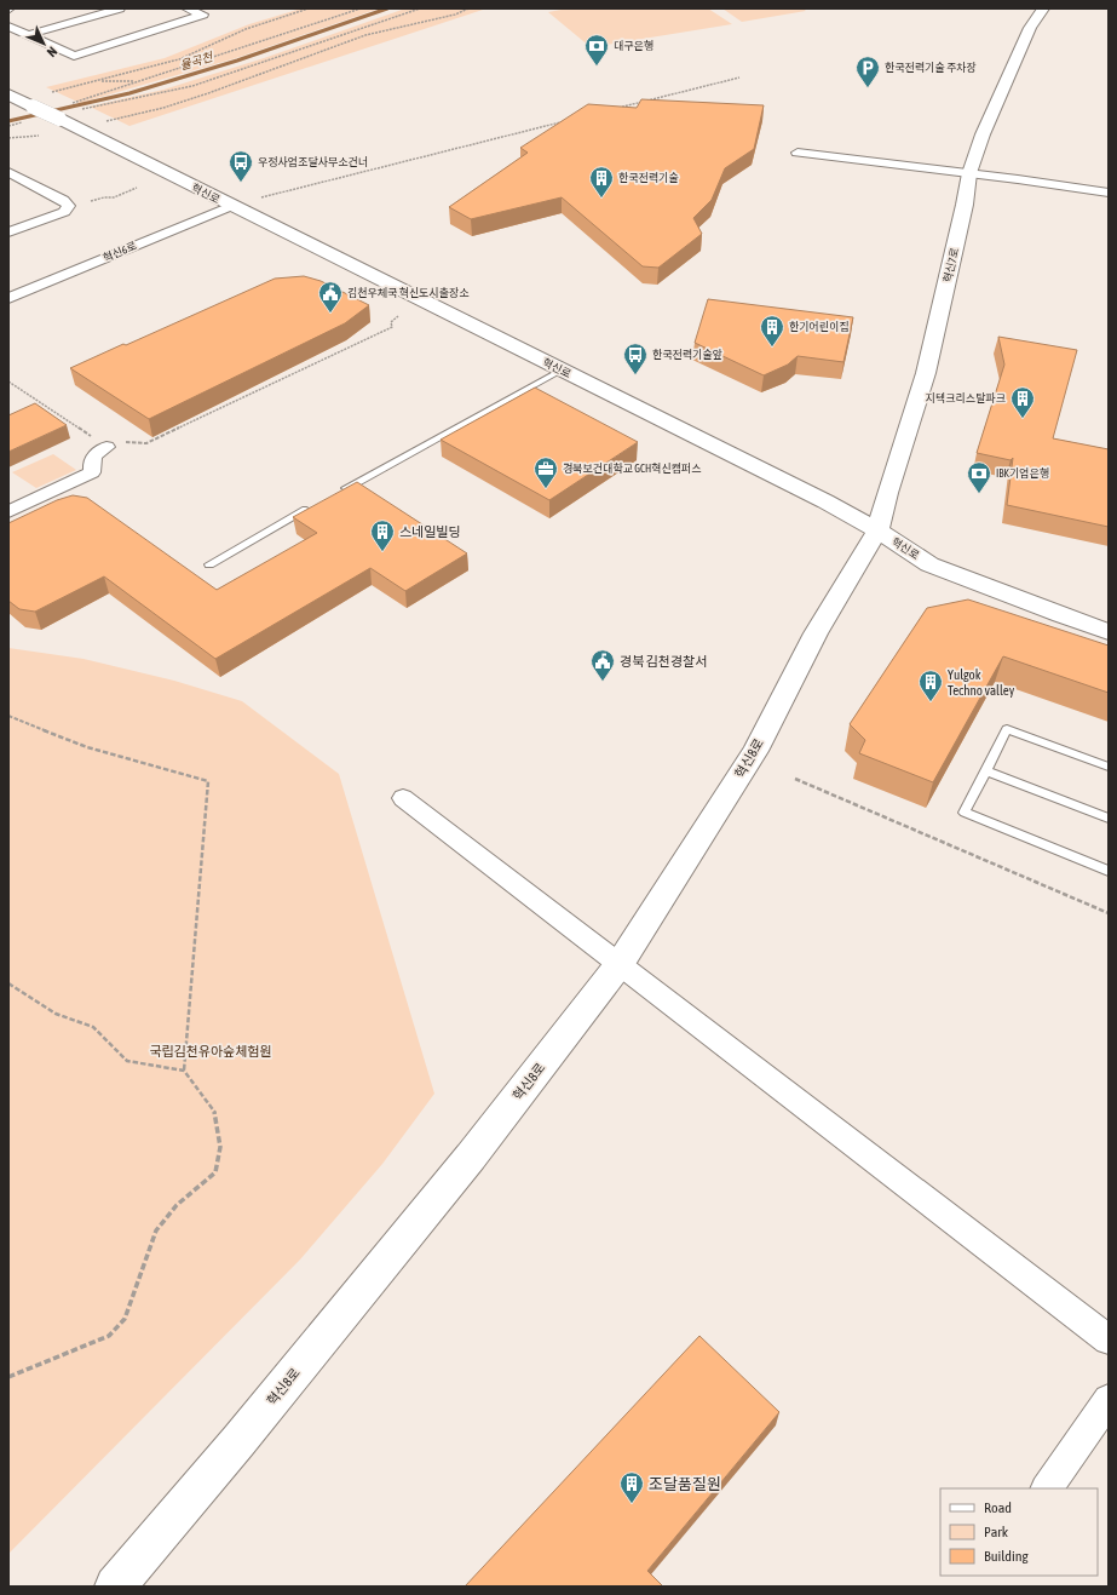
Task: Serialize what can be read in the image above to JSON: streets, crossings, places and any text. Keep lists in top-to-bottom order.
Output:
{
  "streets": {
    "street": [
      "혁신로",
      "혁신6로",
      "혁신7로",
      "혁신8로"
    ]
  },
  "crossings": [
    ["혁신로", "혁신6로"],
    ["혁신로", "혁신7로"],
    ["혁신로", "혁신8로"],
    ["혁신7로", "혁신8로"]
  ],
  "water": ["율곡천"],
  "parks": ["국립김천유아숲체험원"],
  "places": {
    "bank": ["대구은행", "IBK기업은행"],
    "parking": ["한국전력기술 주차장"],
    "bus stop": ["우정사업조달사무소건너", "한국전력기술앞"],
    "building": [
      "한국전력기술",
      "한기어린이집",
      "지텍크리스탈파크",
      "스네일빌딩",
      "Yulgok Techno valley",
      "조달품질원"
    ],
    "public building": ["김천우체국 혁신도시출장소", "경북 김천경찰서"],
    "office": ["경북보건대학교 GCH혁신캠퍼스"]
  },
  "legend": ["Road", "Park", "Building"],
  "north": "bottom right"
}
